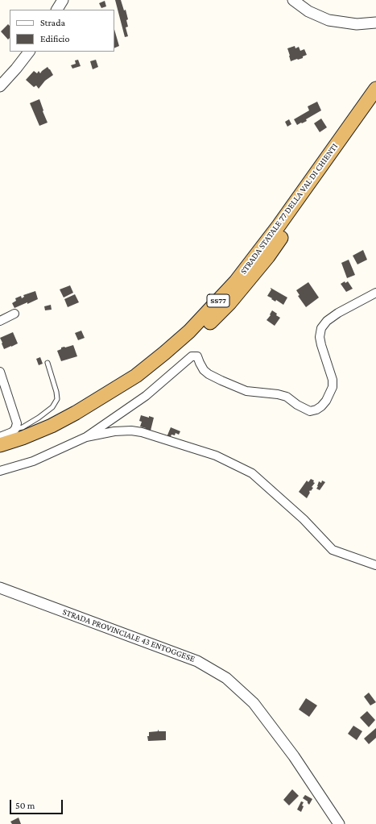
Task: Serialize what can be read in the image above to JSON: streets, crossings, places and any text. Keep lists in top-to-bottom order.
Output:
{
  "streets": {
    "highway": ["STRADA STATALE 77 DELLA VAL DI CHIENTI", "SS77"],
    "street": ["STRADA PROVINCIALE 43 ENTOGGESE"]
  },
  "legend": ["Strada", "Edificio"],
  "scale_bar": "50 m"
}
